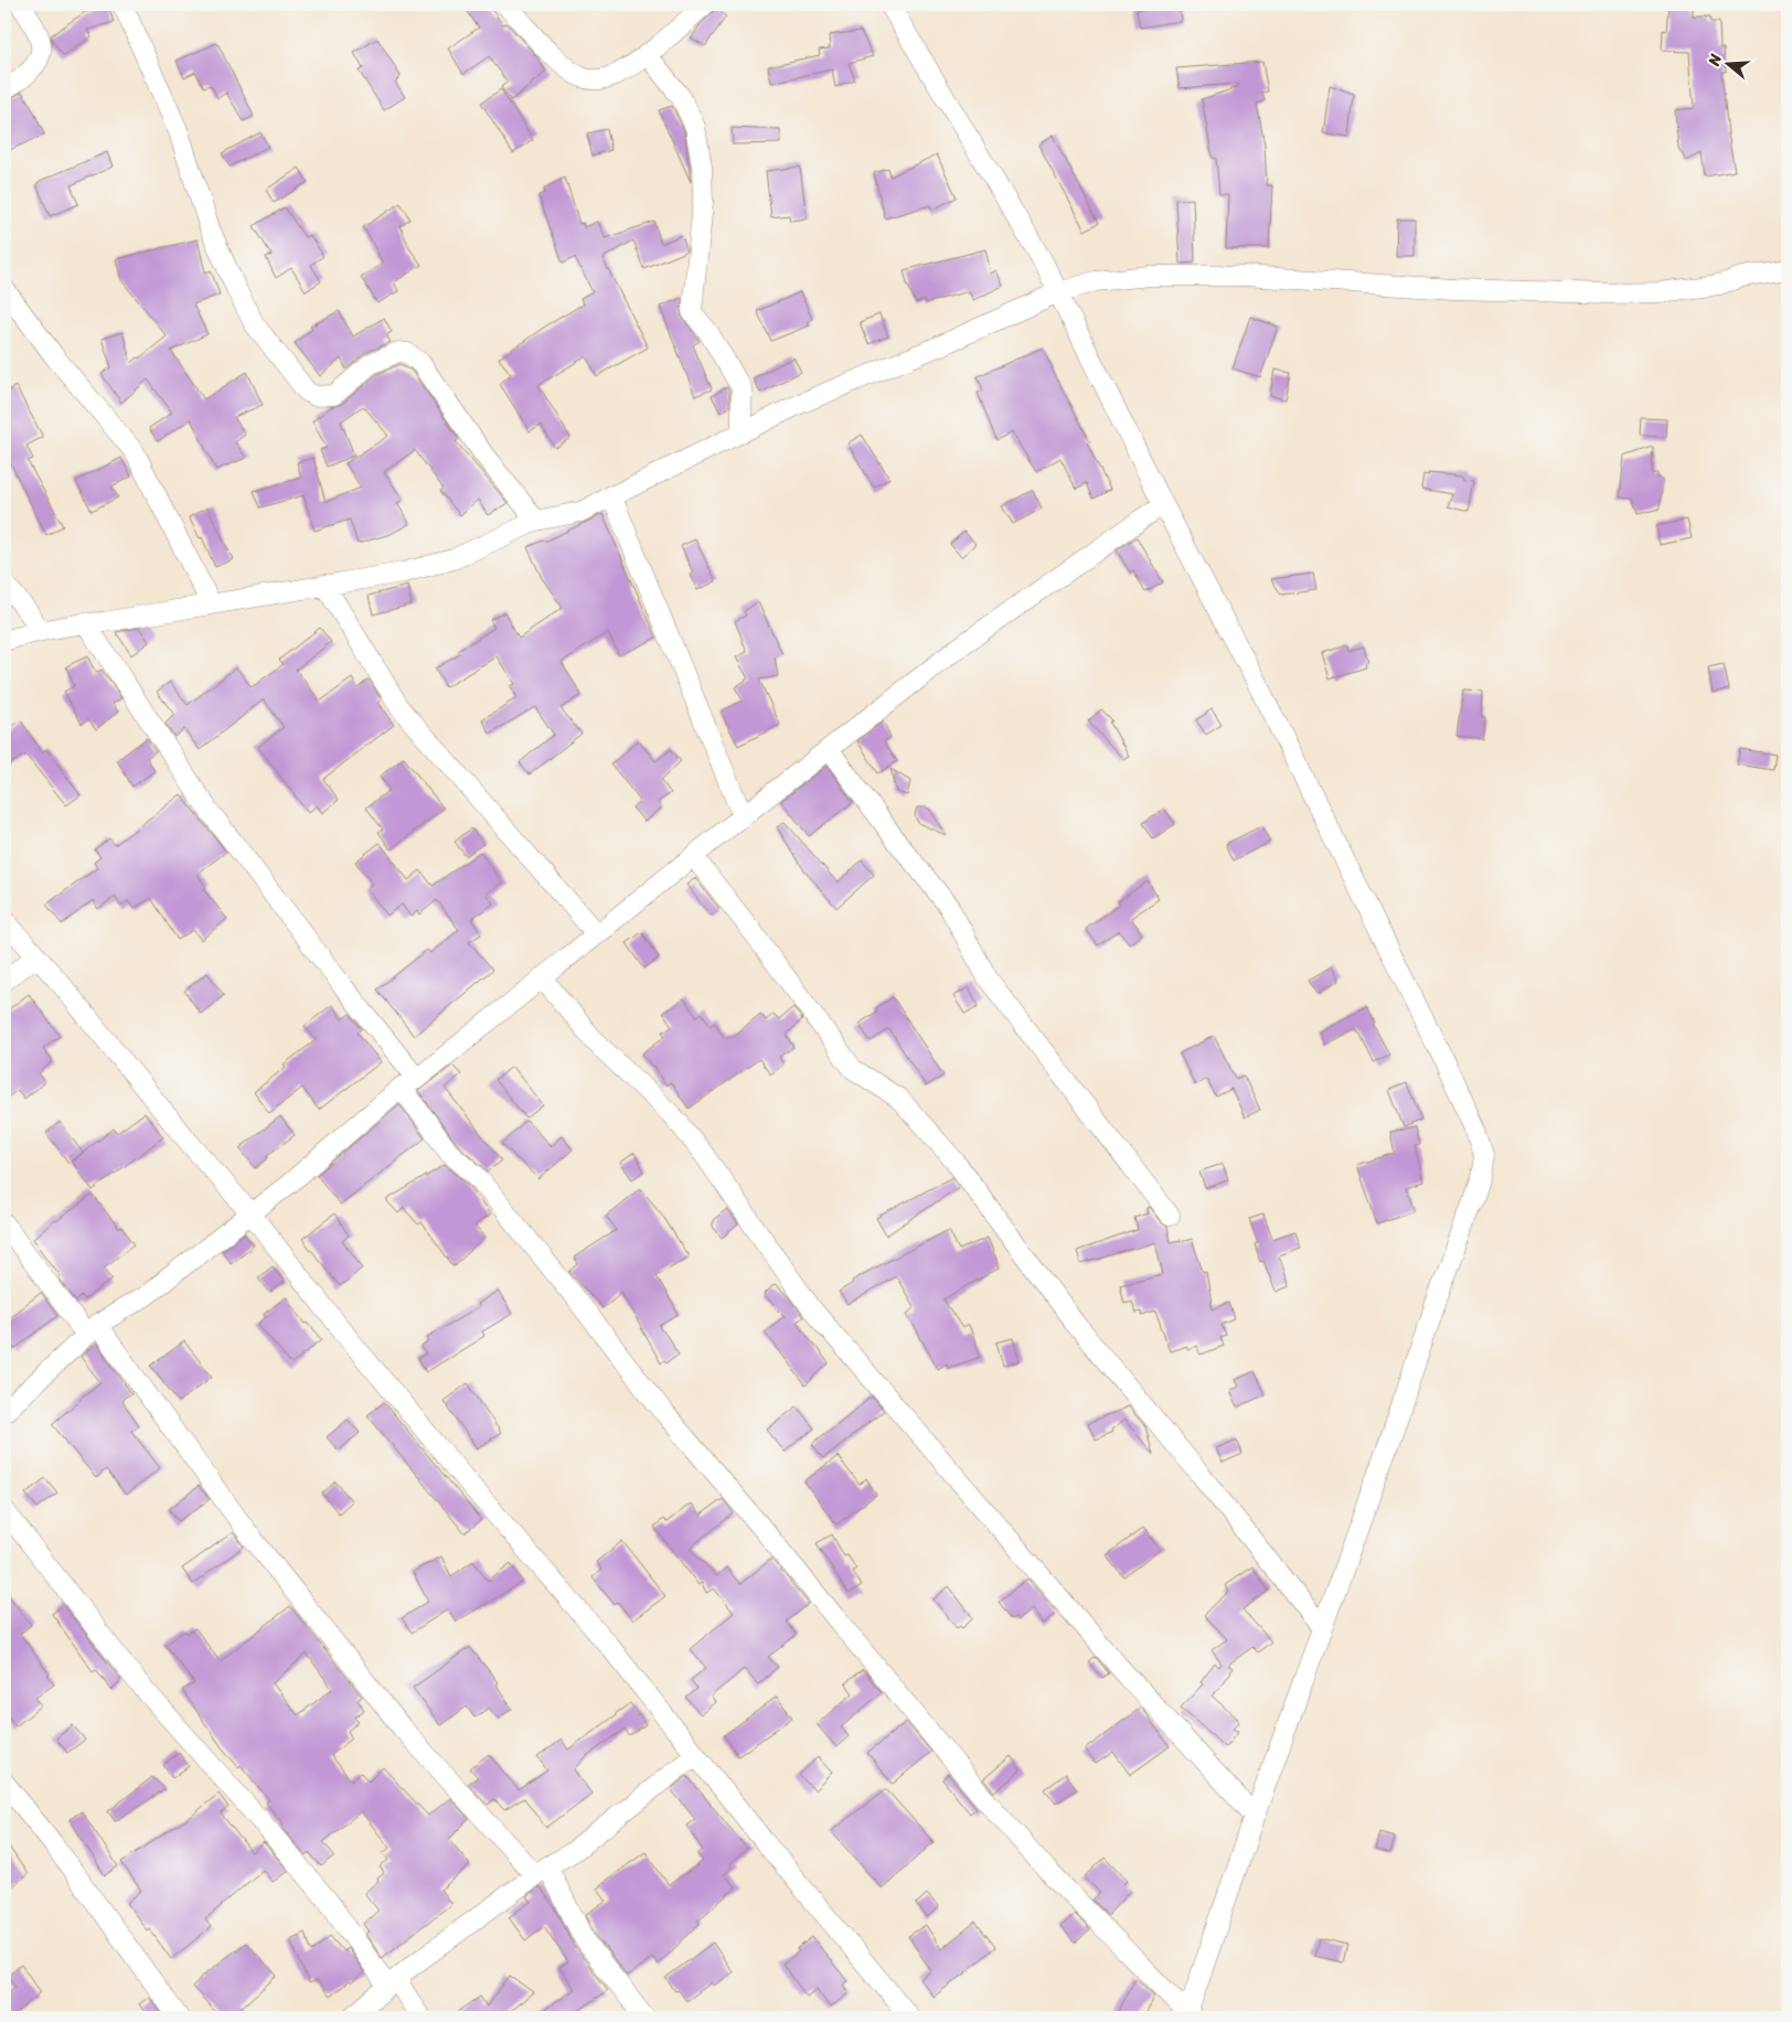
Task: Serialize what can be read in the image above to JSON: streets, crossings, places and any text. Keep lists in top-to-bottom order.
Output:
{
  "north": "left"
}
